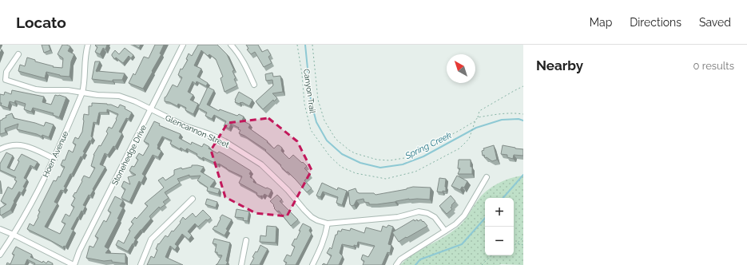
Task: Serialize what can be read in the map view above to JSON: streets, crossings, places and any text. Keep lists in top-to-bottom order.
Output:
{
  "streets": {
    "street": ["Glencannon Street", "Hoen Avenue", "Stonehedge Drive"],
    "path": ["Canyon Trail"]
  },
  "crossings": [
    ["Glencannon Street", "Hoen Avenue"],
    ["Glencannon Street", "Stonehedge Drive"]
  ],
  "water": ["Spring Creek"],
  "north": "top left",
  "page": {
    "header": "Locato",
    "nav": ["Map", "Directions", "Saved"],
    "heading": ["Nearby", "0 results"],
    "map_buttons": ["+", "−"]
  }
}
